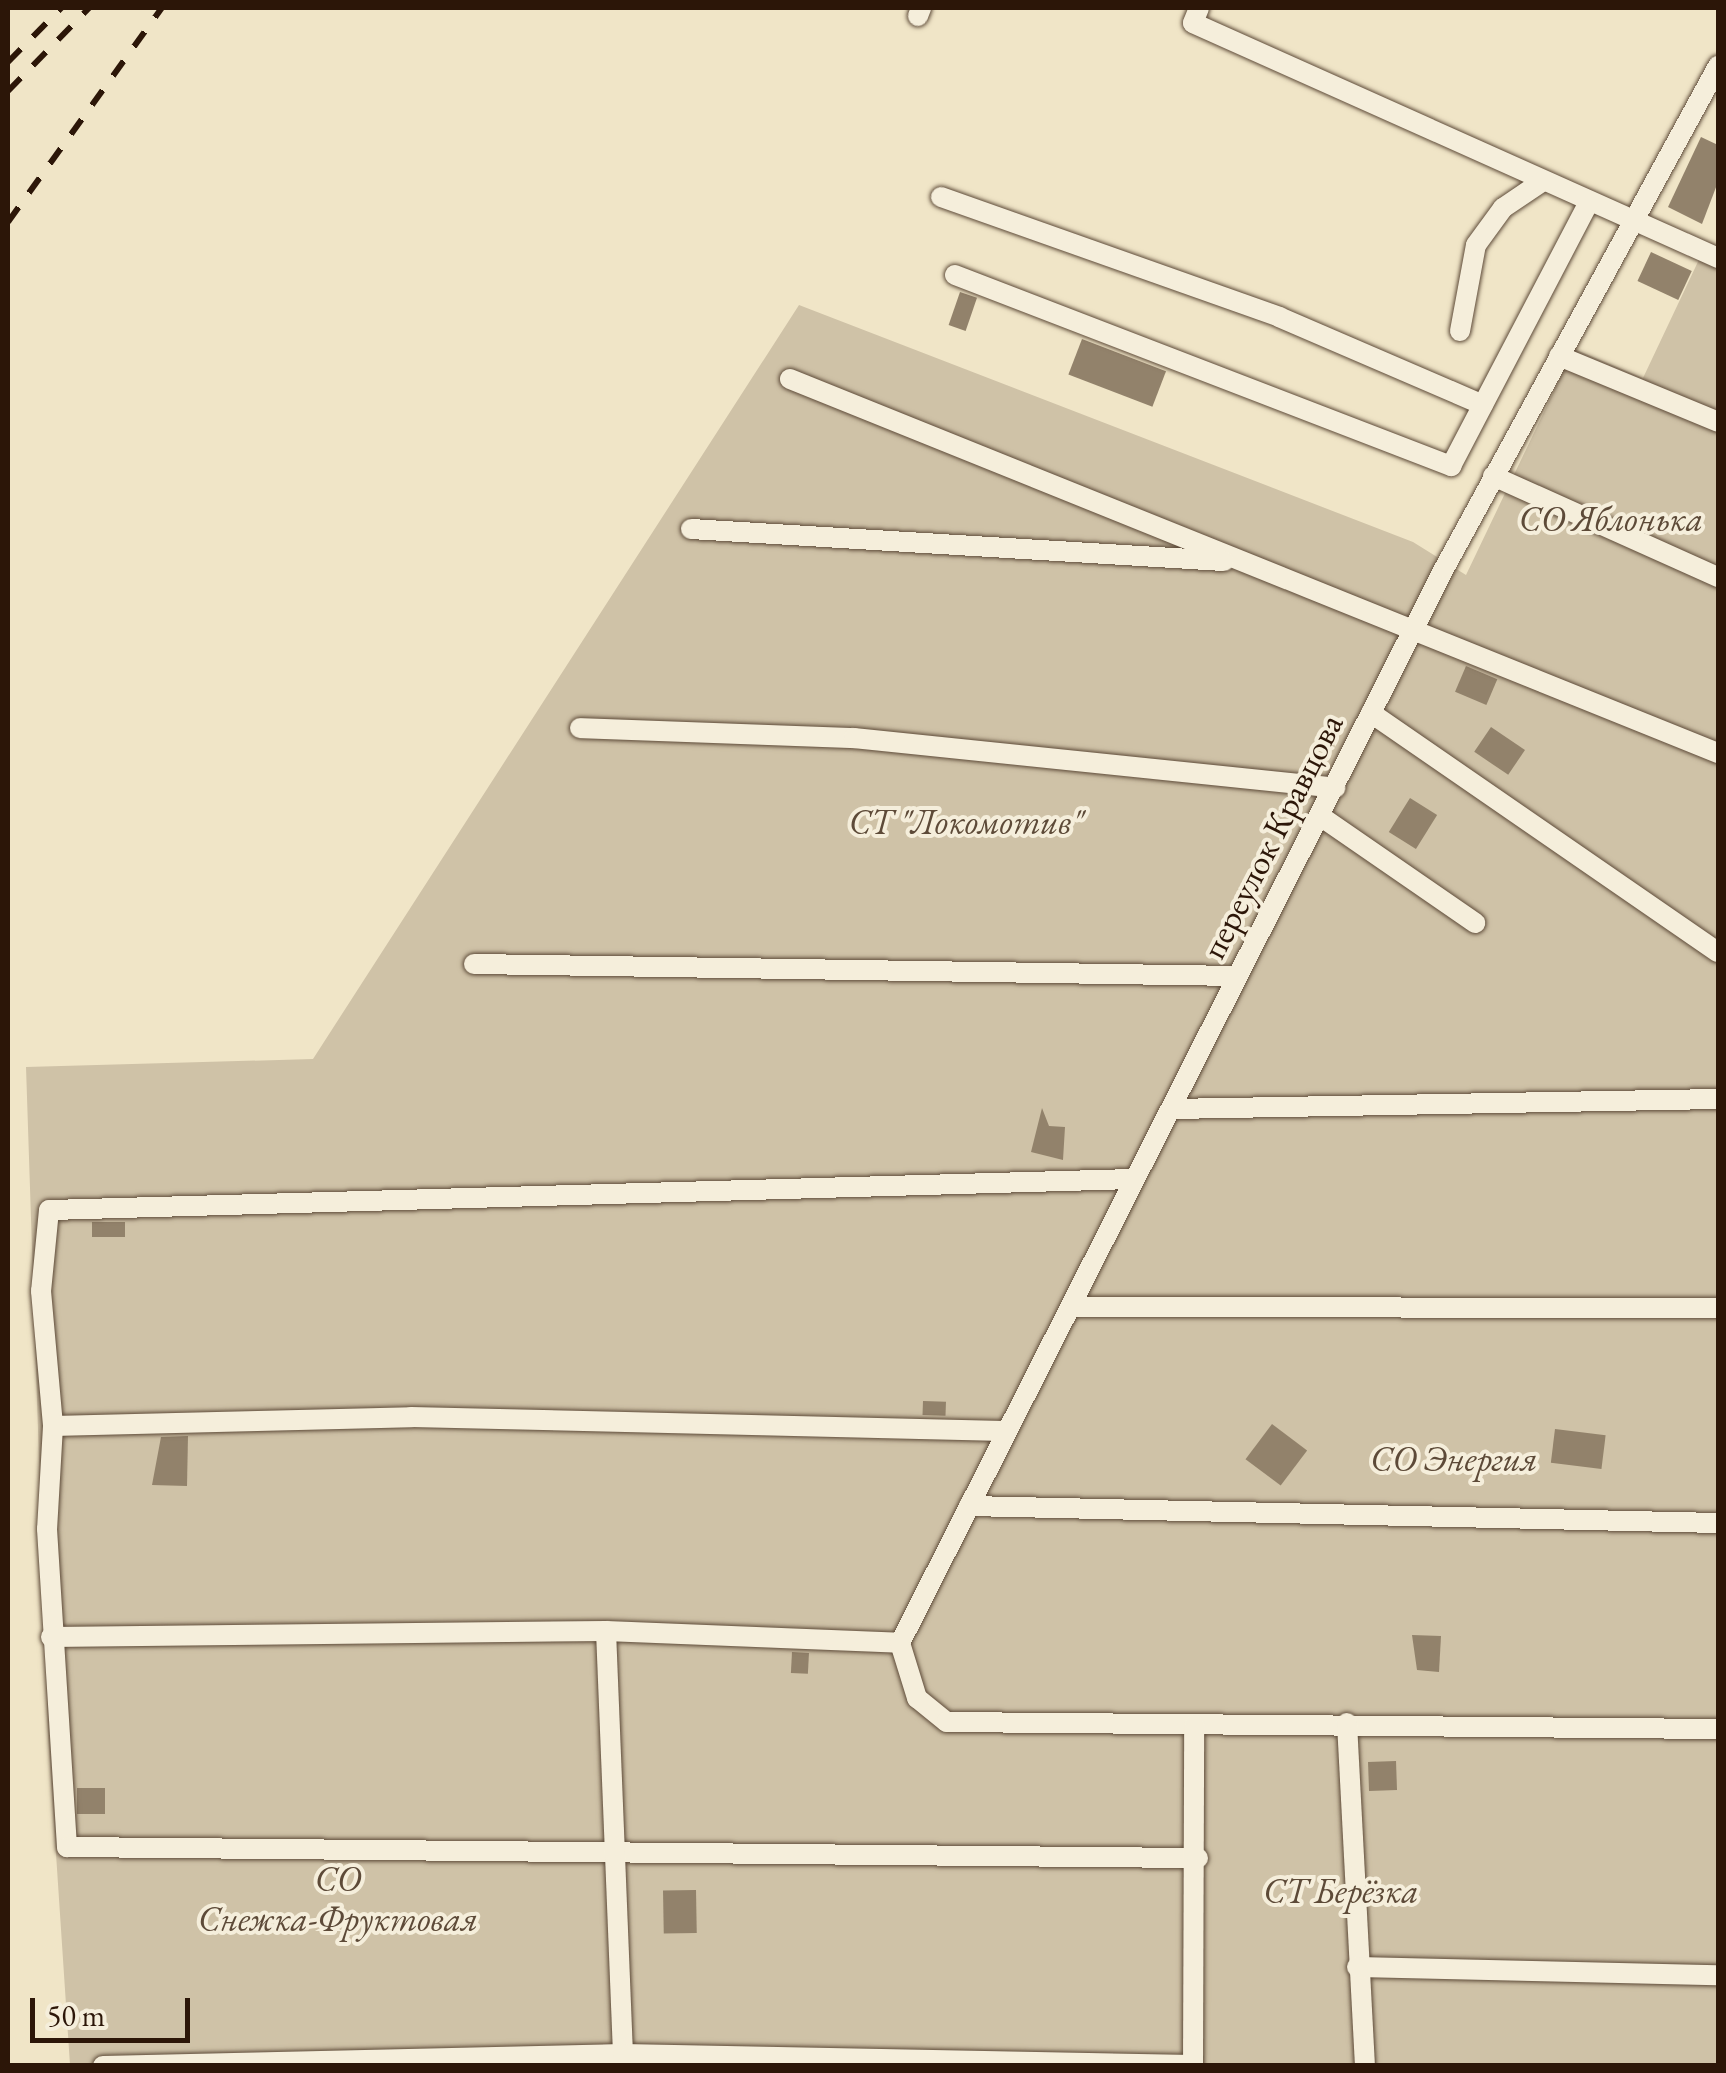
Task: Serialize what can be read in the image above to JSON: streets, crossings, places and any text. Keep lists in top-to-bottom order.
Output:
{
  "streets": {
    "street": ["переулок Кравцова"]
  },
  "parks": [
    "СО Яблонька",
    "СТ \"Локомотив\"",
    "СО Энергия",
    "СО Снежка-Фруктовая",
    "СТ Берёзка"
  ],
  "scale_bar": "50 m"
}
